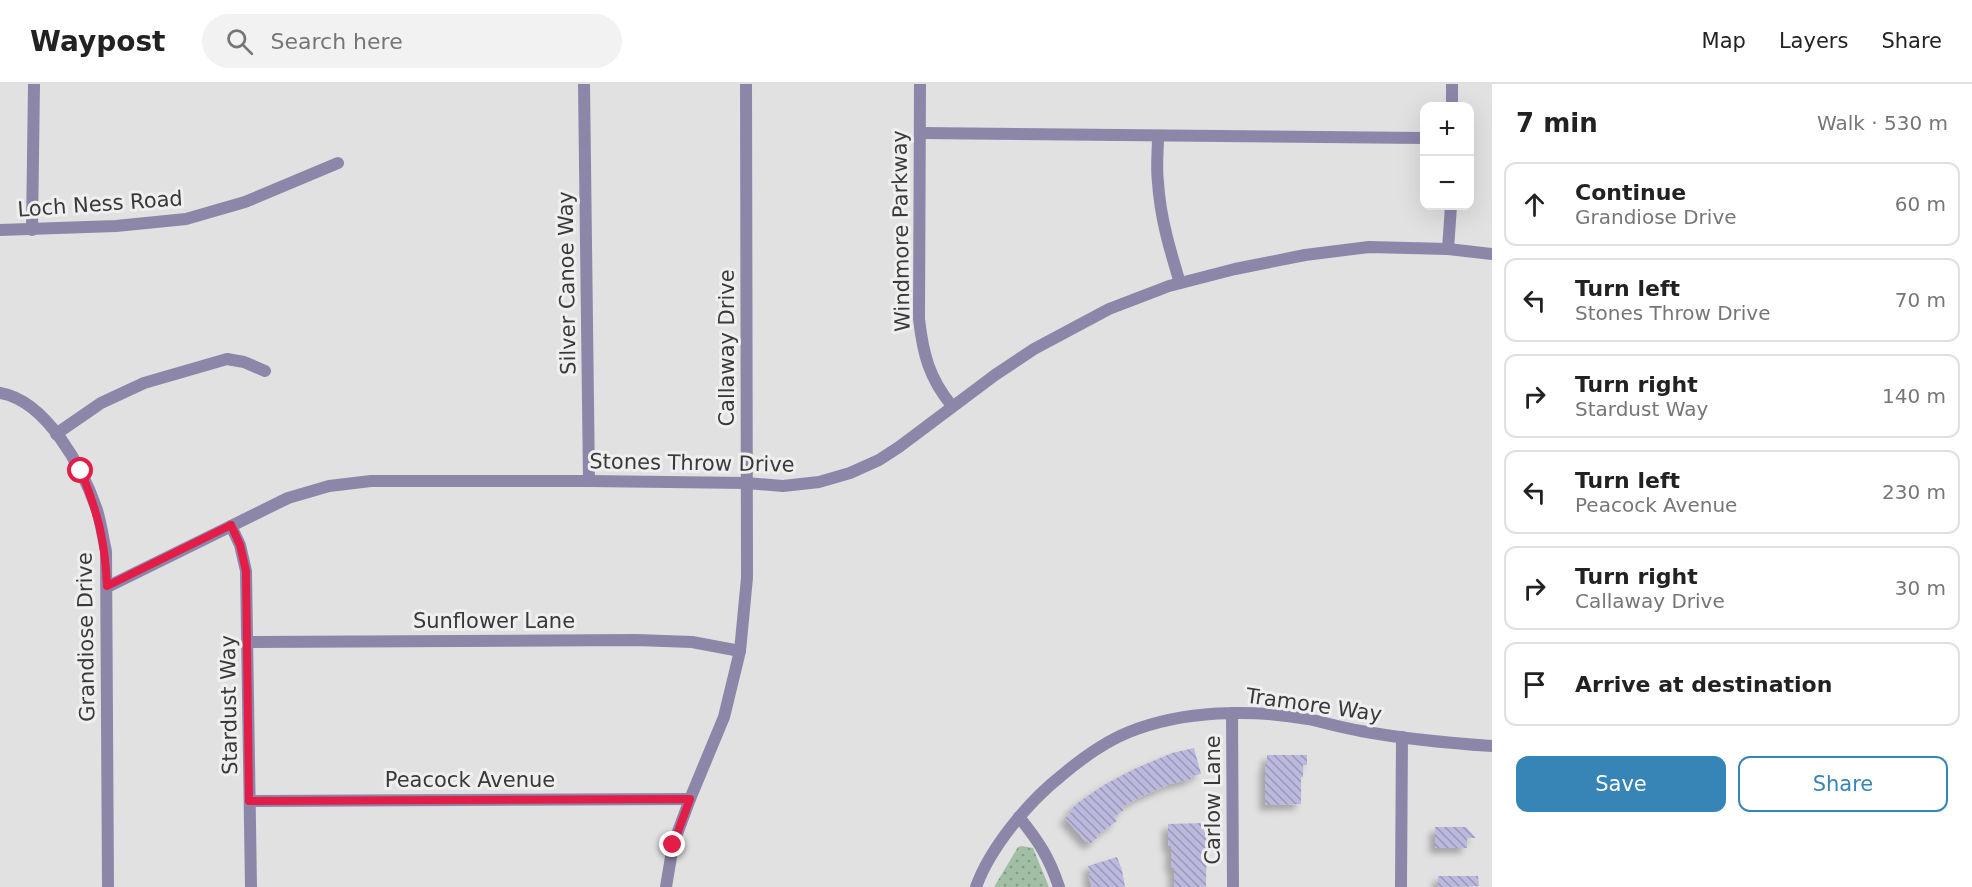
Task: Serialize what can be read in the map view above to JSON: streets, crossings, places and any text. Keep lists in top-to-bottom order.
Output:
{
  "streets": {
    "street": [
      "Loch Ness Road",
      "Windmore Parkway",
      "Silver Canoe Way",
      "Callaway Drive",
      "Stones Throw Drive",
      "Sunflower Lane",
      "Grandiose Drive",
      "Stardust Way",
      "Tramore Way",
      "Peacock Avenue",
      "Carlow Lane"
    ]
  },
  "crossings": [
    ["Windmore Parkway", "Stones Throw Drive"],
    ["Silver Canoe Way", "Stones Throw Drive"],
    ["Callaway Drive", "Stones Throw Drive"],
    ["Callaway Drive", "Sunflower Lane"],
    ["Callaway Drive", "Peacock Avenue"],
    ["Stones Throw Drive", "Grandiose Drive"],
    ["Stones Throw Drive", "Stardust Way"],
    ["Sunflower Lane", "Stardust Way"],
    ["Stardust Way", "Peacock Avenue"],
    ["Tramore Way", "Carlow Lane"]
  ],
  "page": {
    "header": "Waypost",
    "search": "Search here",
    "nav": ["Map", "Layers", "Share"],
    "heading": ["7 min", "Walk · 530 m"],
    "map_buttons": ["+", "−"],
    "list": [
      ["Continue", "Grandiose Drive", "60 m"],
      ["Turn left", "Stones Throw Drive", "70 m"],
      ["Turn right", "Stardust Way", "140 m"],
      ["Turn left", "Peacock Avenue", "230 m"],
      ["Turn right", "Callaway Drive", "30 m"],
      "Arrive at destination"
    ],
    "buttons": ["Save", "Share"]
  }
}
